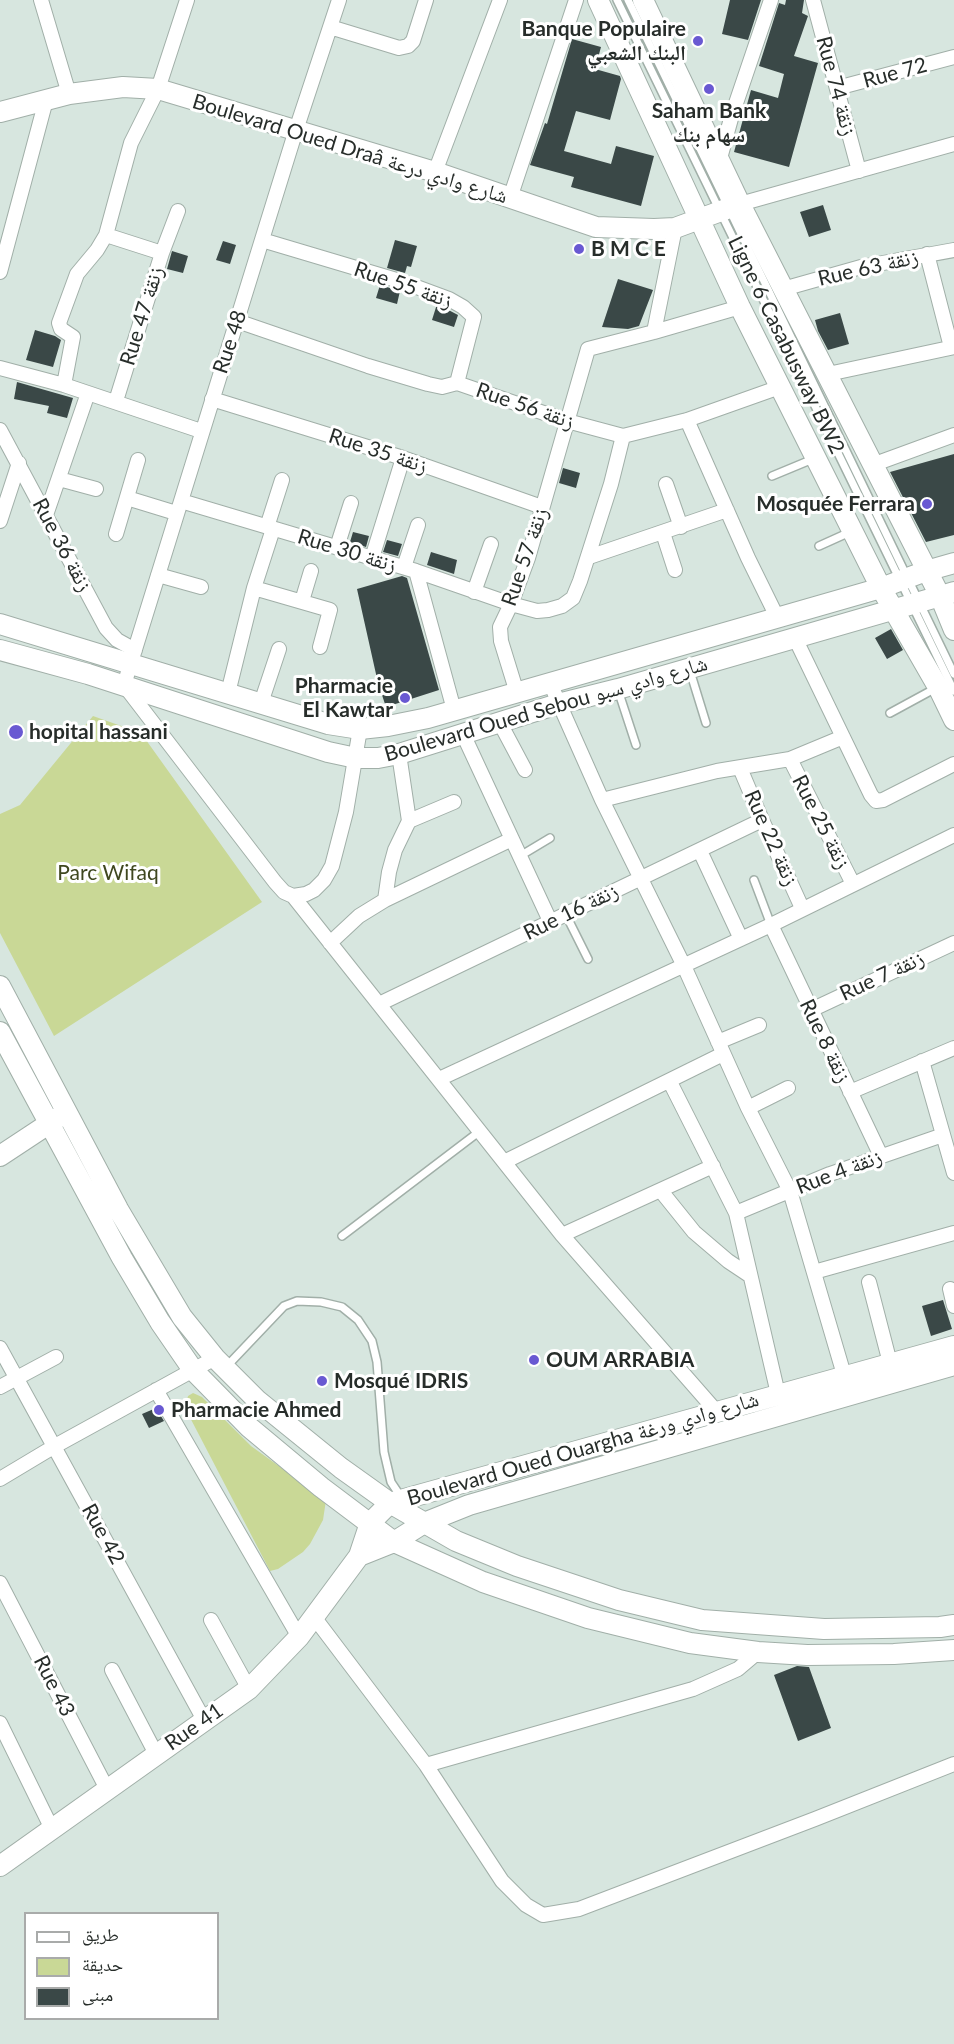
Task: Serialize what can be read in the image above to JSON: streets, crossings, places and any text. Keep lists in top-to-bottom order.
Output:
{
  "streets": {
    "street": [
      "Rue 72",
      "Rue 74 زنقة",
      "Boulevard Oued Draâ شارع وادي درعة",
      "Rue 63 زنقة",
      "Rue 55 زنقة",
      "Rue 47 زنقة",
      "Rue 48",
      "Rue 56 زنقة",
      "Rue 35 زنقة",
      "Rue 36 زنقة",
      "Rue 30 زنقة",
      "Rue 57 زنقة",
      "Boulevard Oued Sebou شارع وادي سبو",
      "Rue 25 زنقة",
      "Rue 22 زنقة",
      "Rue 16 زنقة",
      "Rue 7 زنقة",
      "Rue 8 زنقة",
      "Rue 4 زنقة",
      "Boulevard Oued Ouargha شارع وادي ورغة",
      "Rue 42",
      "Rue 43",
      "Rue 41"
    ],
    "lane": ["Ligne 6 Casabusway BW2"]
  },
  "crossings": [
    ["Rue 72", "Rue 74 زنقة"],
    ["Boulevard Oued Draâ شارع وادي درعة", "Rue 48"],
    ["Boulevard Oued Draâ شارع وادي درعة", "Ligne 6 Casabusway BW2"],
    ["Rue 55 زنقة", "Rue 48"],
    ["Rue 55 زنقة", "Rue 56 زنقة"],
    ["Rue 48", "Rue 56 زنقة"],
    ["Rue 48", "Rue 35 زنقة"],
    ["Rue 48", "Rue 36 زنقة"],
    ["Rue 48", "Rue 30 زنقة"],
    ["Rue 48", "Boulevard Oued Sebou شارع وادي سبو"],
    ["Ligne 6 Casabusway BW2", "Boulevard Oued Sebou شارع وادي سبو"],
    ["Rue 56 زنقة", "Rue 30 زنقة"],
    ["Rue 56 زنقة", "Rue 57 زنقة"],
    ["Rue 35 زنقة", "Rue 57 زنقة"],
    ["Rue 36 زنقة", "Boulevard Oued Sebou شارع وادي سبو"],
    ["Rue 30 زنقة", "Rue 57 زنقة"],
    ["Rue 57 زنقة", "Boulevard Oued Sebou شارع وادي سبو"],
    ["Rue 22 زنقة", "Rue 16 زنقة"],
    ["Rue 7 زنقة", "Rue 8 زنقة"],
    ["Rue 8 زنقة", "Rue 4 زنقة"],
    ["Boulevard Oued Ouargha شارع وادي ورغة", "Rue 41"],
    ["Rue 42", "Rue 41"],
    ["Rue 43", "Rue 41"]
  ],
  "parks": ["Parc Wifaq"],
  "places": [
    "Banque Populaire البنك الشعبي",
    "Saham Bank سهام بنك",
    "B M C E",
    "Mosquée Ferrara",
    "Pharmacie El Kawtar",
    "hopital hassani",
    "OUM ARRABIA",
    "Mosqué IDRIS",
    "Pharmacie Ahmed"
  ],
  "legend": ["طريق", "حديقة", "مبنى"]
}
